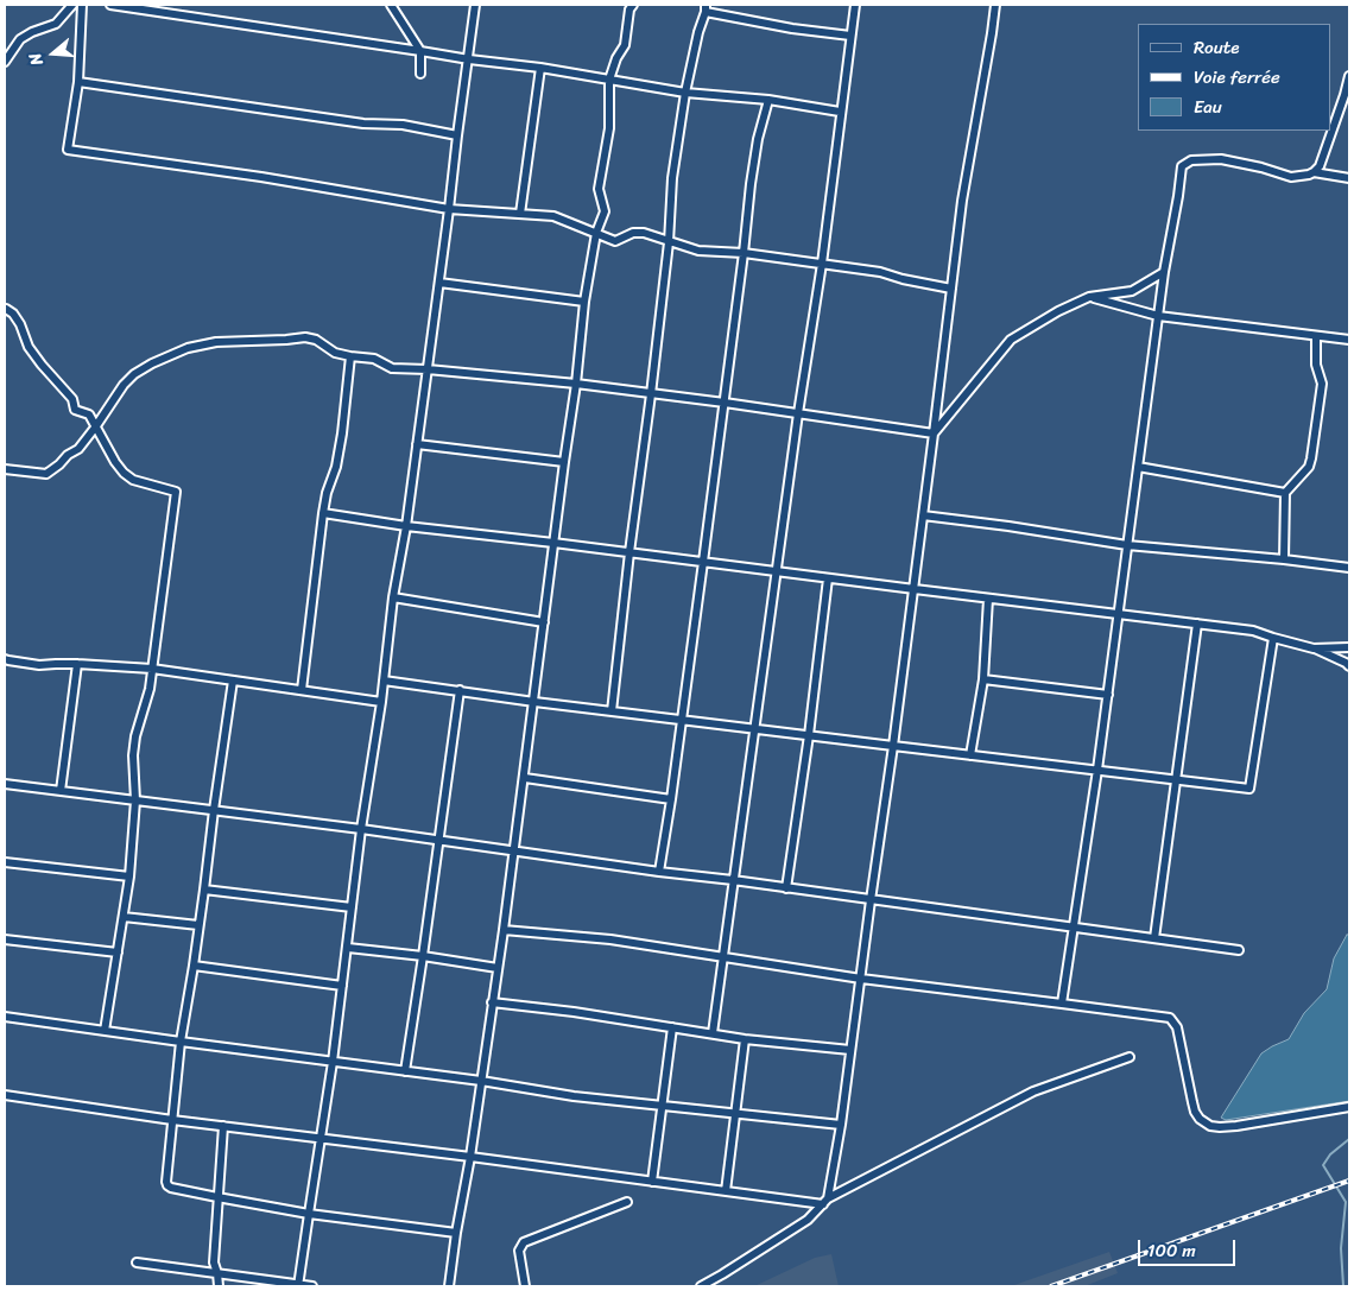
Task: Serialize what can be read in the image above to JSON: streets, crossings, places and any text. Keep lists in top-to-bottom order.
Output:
{
  "legend": ["Route", "Voie ferrée", "Eau"],
  "scale_bar": "100 m",
  "north": "left"
}
